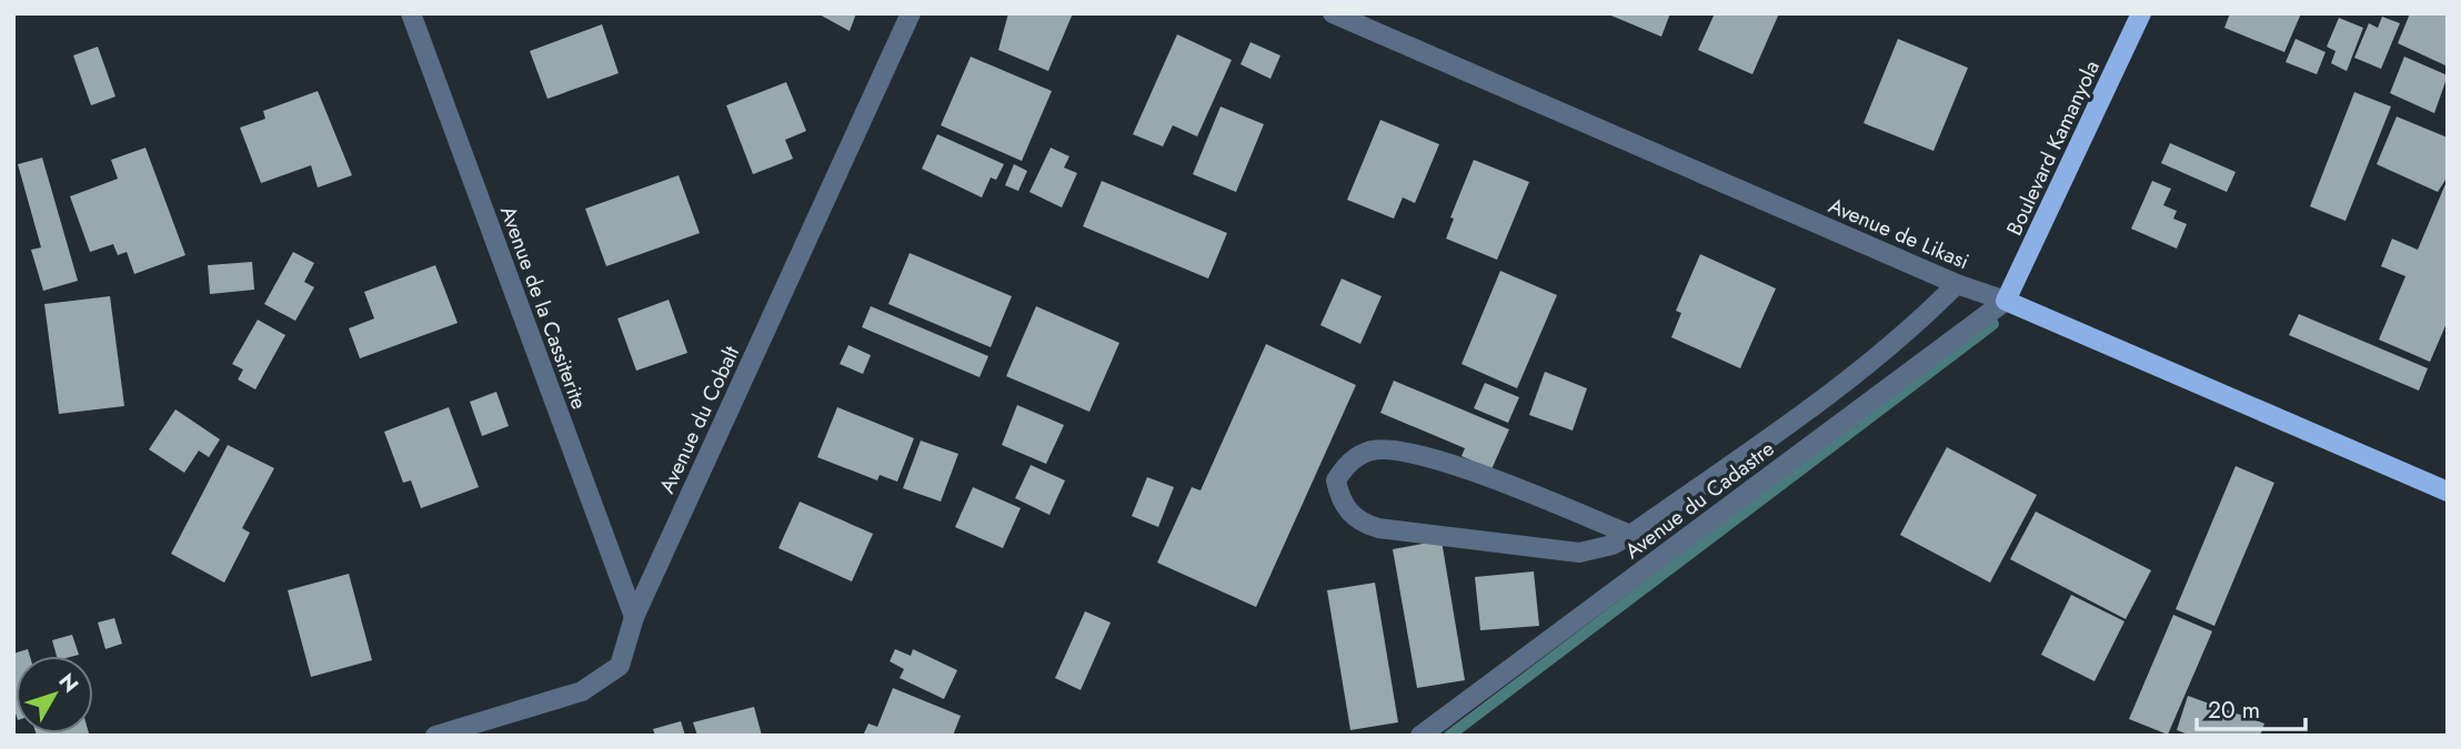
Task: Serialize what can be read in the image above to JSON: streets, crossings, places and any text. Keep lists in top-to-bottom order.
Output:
{
  "streets": {
    "main road": ["Boulevard Kamanyola", "Avenue de Likasi"],
    "street": ["Avenue de la Cassiterite", "Avenue du Cobalt", "Avenue du Cadastre"]
  },
  "crossings": [
    ["Boulevard Kamanyola", "Avenue de Likasi"],
    ["Boulevard Kamanyola", "Avenue du Cadastre"],
    ["Avenue de Likasi", "Avenue du Cadastre"],
    ["Avenue de la Cassiterite", "Avenue du Cobalt"]
  ],
  "scale_bar": "20 m",
  "north": "top right"
}
